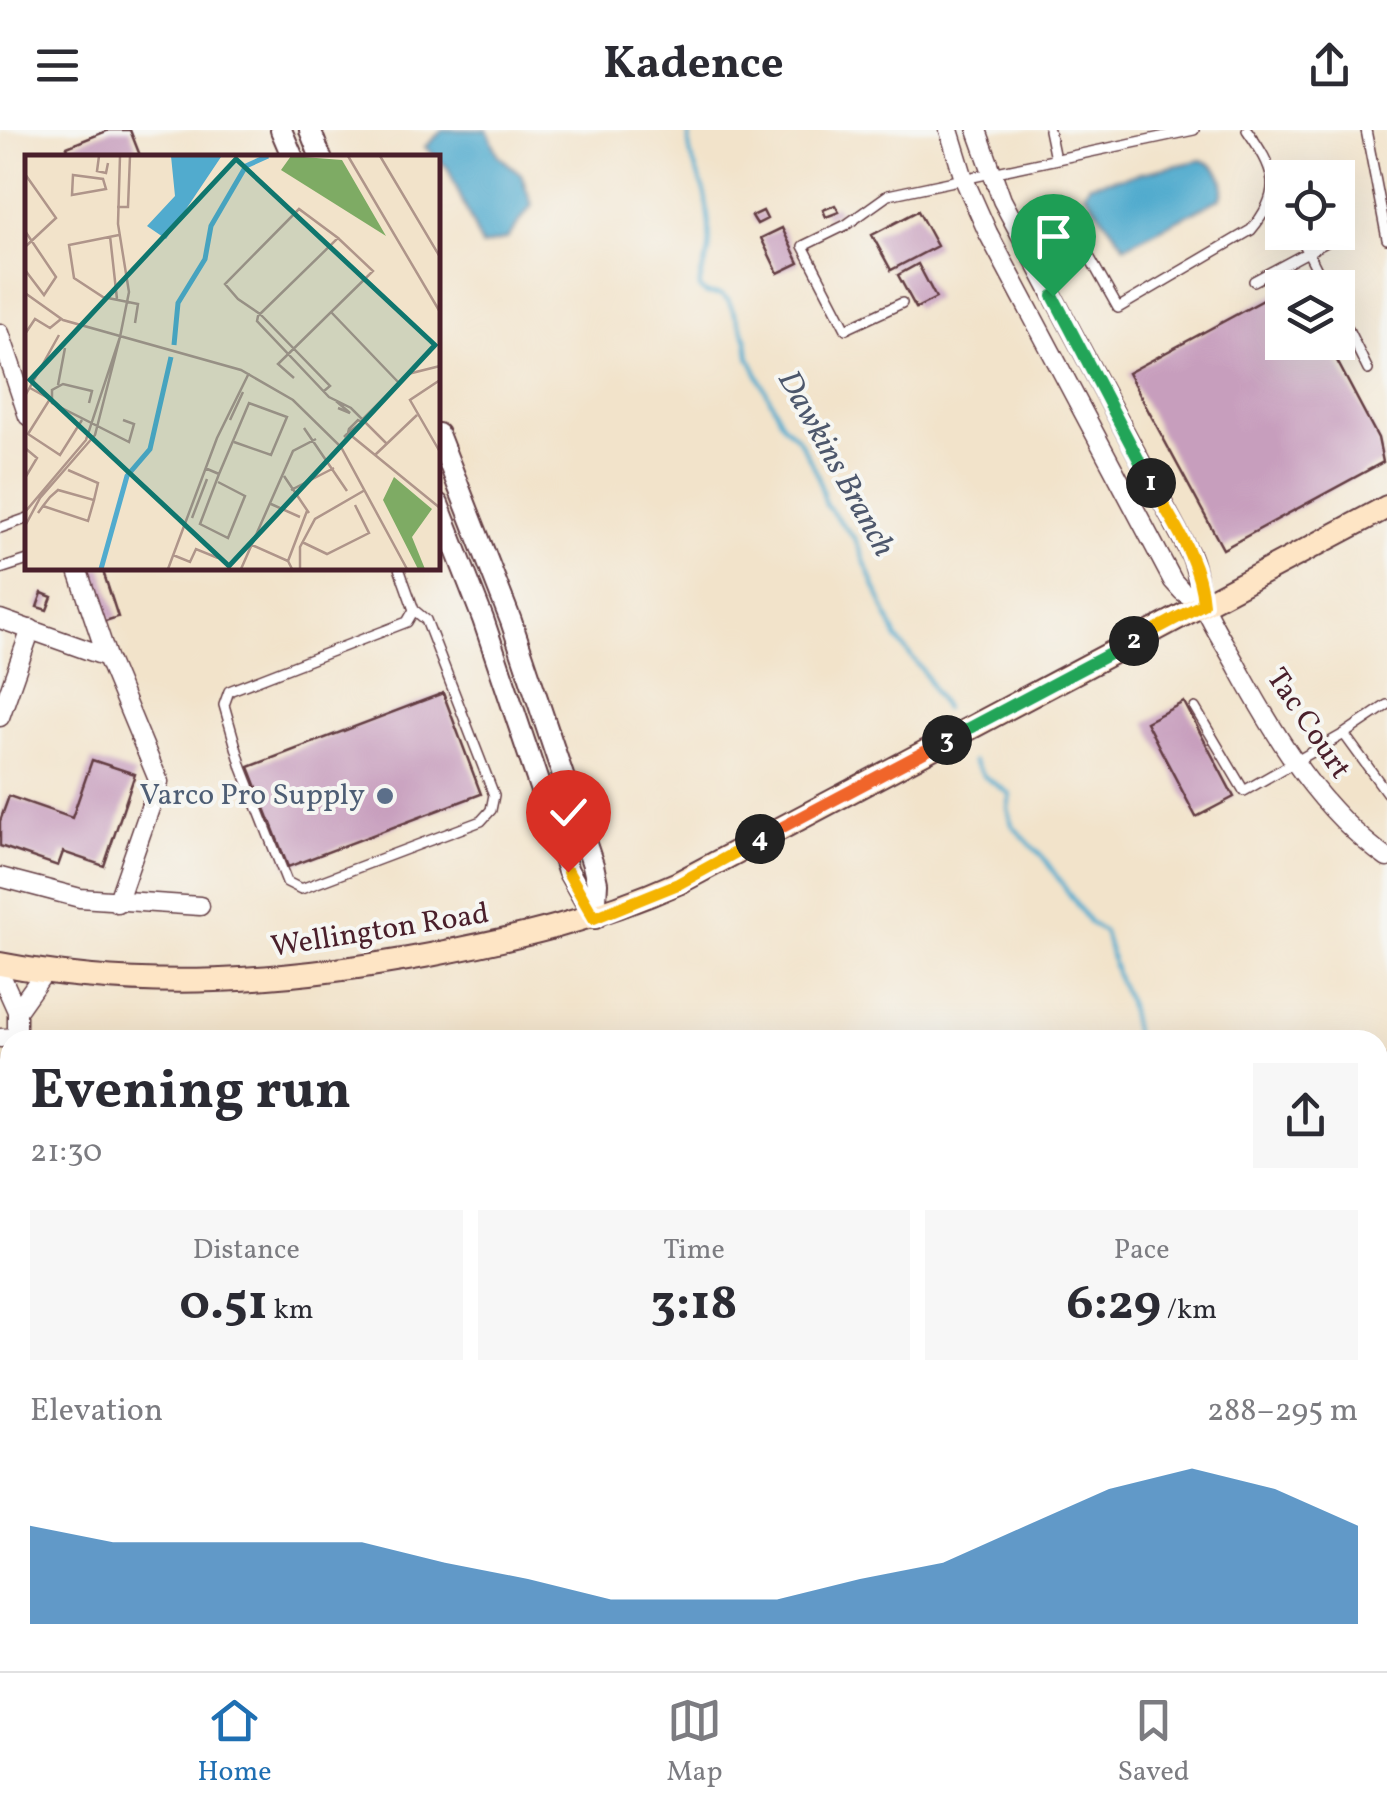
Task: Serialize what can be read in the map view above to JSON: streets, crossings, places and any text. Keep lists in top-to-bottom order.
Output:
{
  "streets": {
    "main road": ["Wellington Road"],
    "street": ["Tac Court"]
  },
  "crossings": [
    ["Tac Court", "Wellington Road"]
  ],
  "water": ["Dawkins Branch"],
  "places": ["Varco Pro Supply"],
  "page": {
    "header": "Kadence",
    "pins": [
      "1",
      "2",
      "3",
      "4"
    ],
    "heading": ["Evening run", "21:30"],
    "stats": [
      ["Distance", "0.51 km"],
      ["Time", "3:18"],
      ["Pace", "6:29 /km"]
    ],
    "chart": ["Elevation", "288–295 m"],
    "tabs": ["Home", "Map", "Saved"]
  }
}
